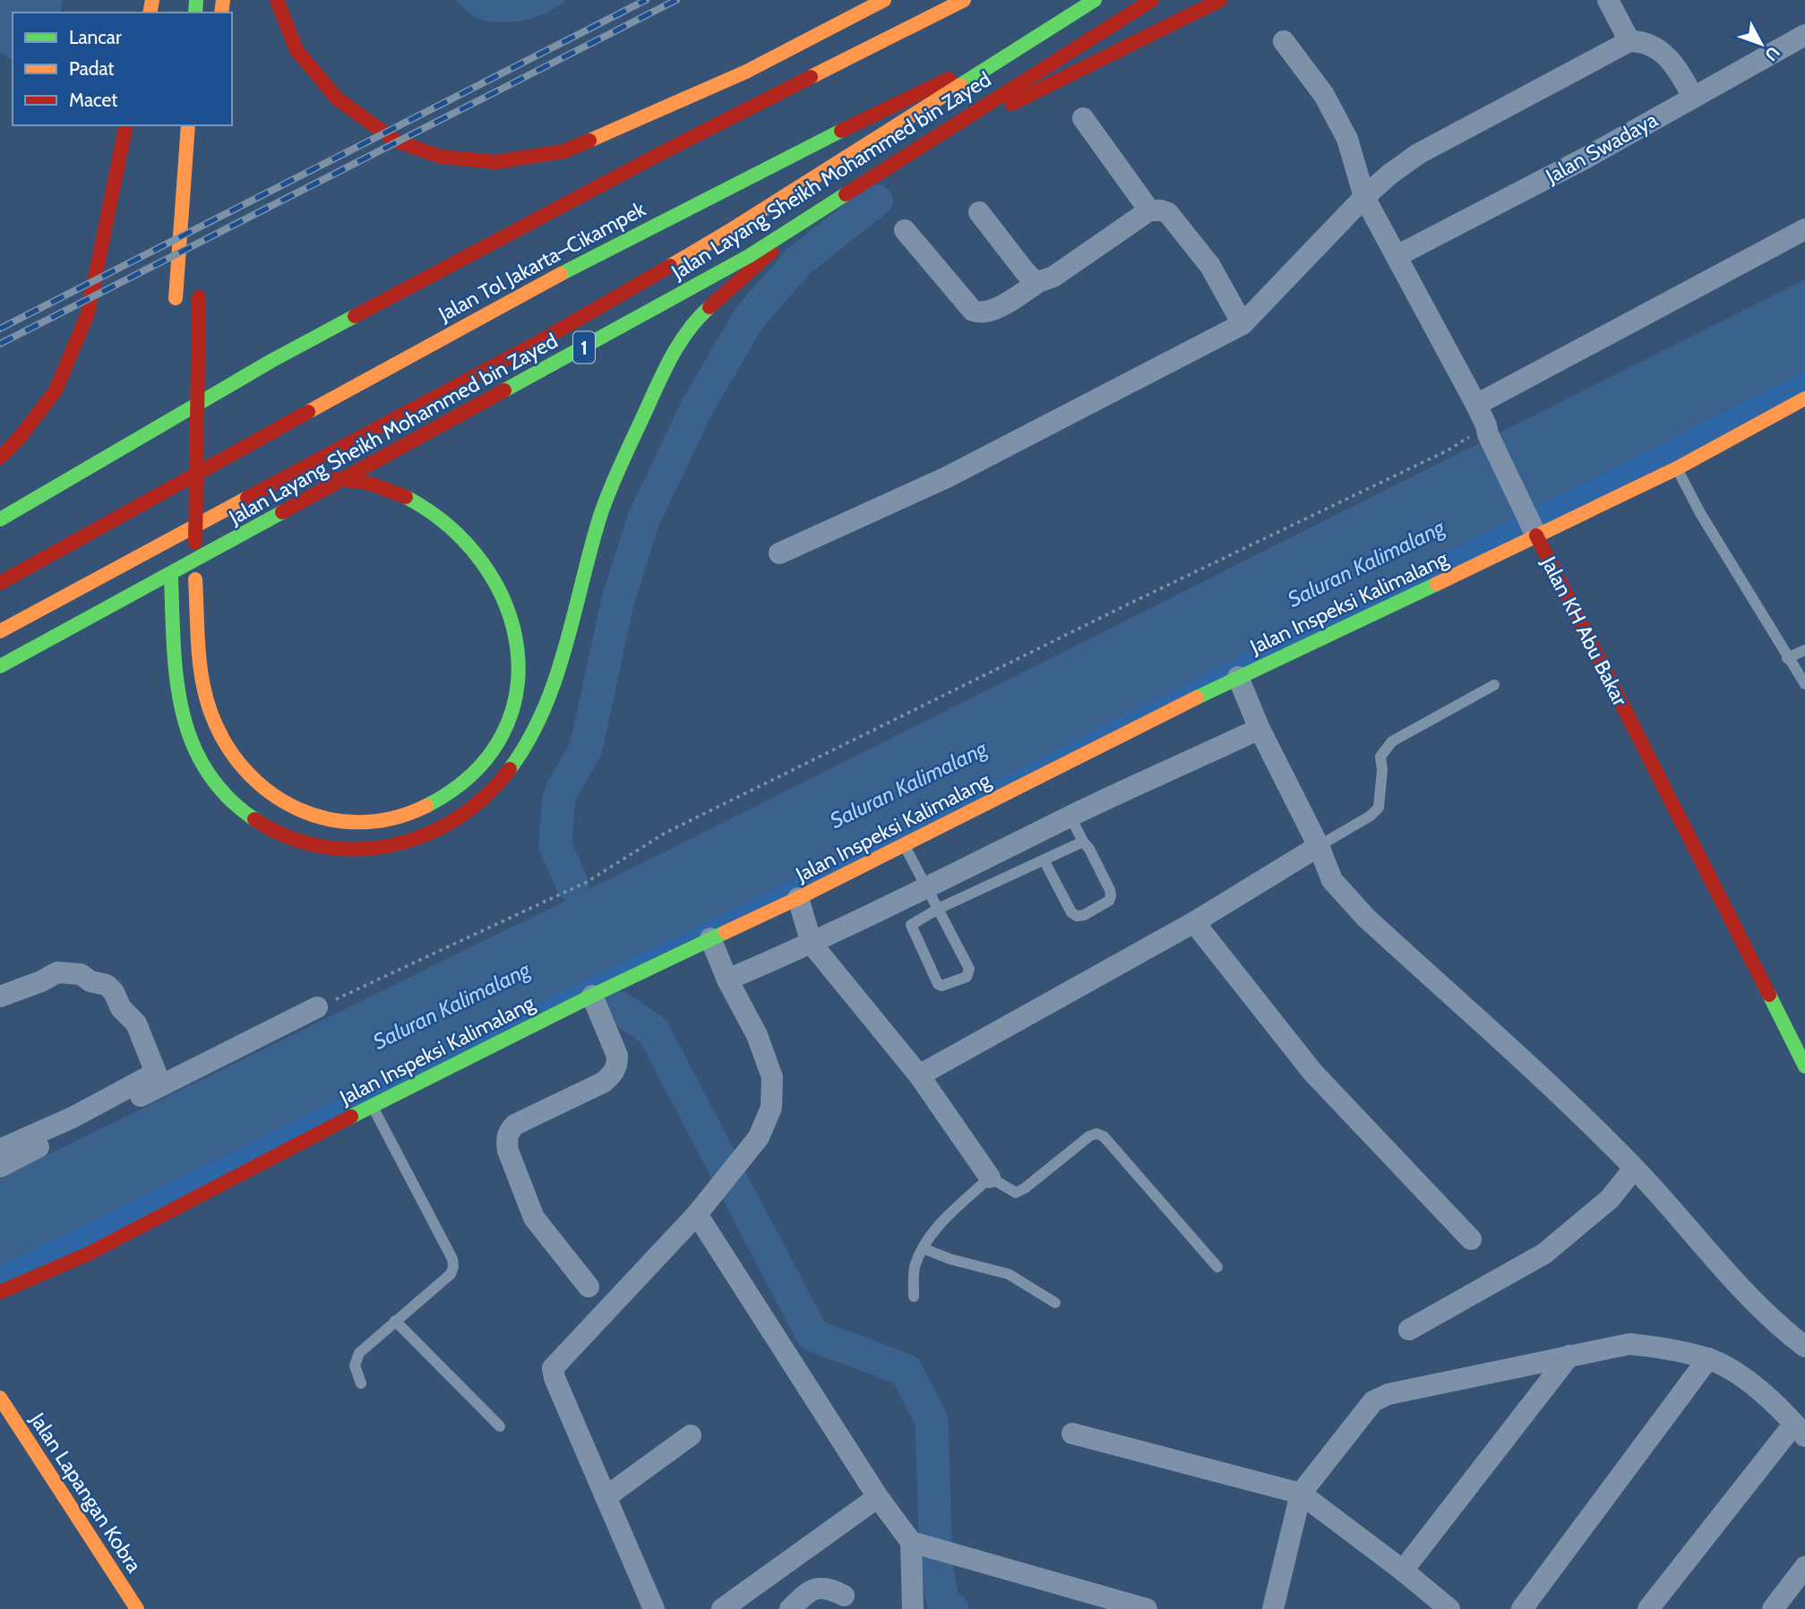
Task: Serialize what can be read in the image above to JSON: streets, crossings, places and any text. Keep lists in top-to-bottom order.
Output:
{
  "streets": {
    "main road": [
      "Jalan Layang Sheikh Mohammed bin Zayed",
      "Jalan Tol Jakarta–Cikampek",
      "1",
      "Jalan Inspeksi Kalimalang",
      "Jalan KH Abu Bakar",
      "Jalan Lapangan Kobra"
    ],
    "street": ["Jalan Swadaya"]
  },
  "crossings": [
    ["Jalan Swadaya", "Jalan KH Abu Bakar"],
    ["Jalan Layang Sheikh Mohammed bin Zayed", "Jalan Tol Jakarta–Cikampek"],
    ["Jalan Inspeksi Kalimalang", "Jalan KH Abu Bakar"]
  ],
  "water": ["Saluran Kalimalang"],
  "legend": ["Lancar", "Padat", "Macet"],
  "north": "bottom right"
}
